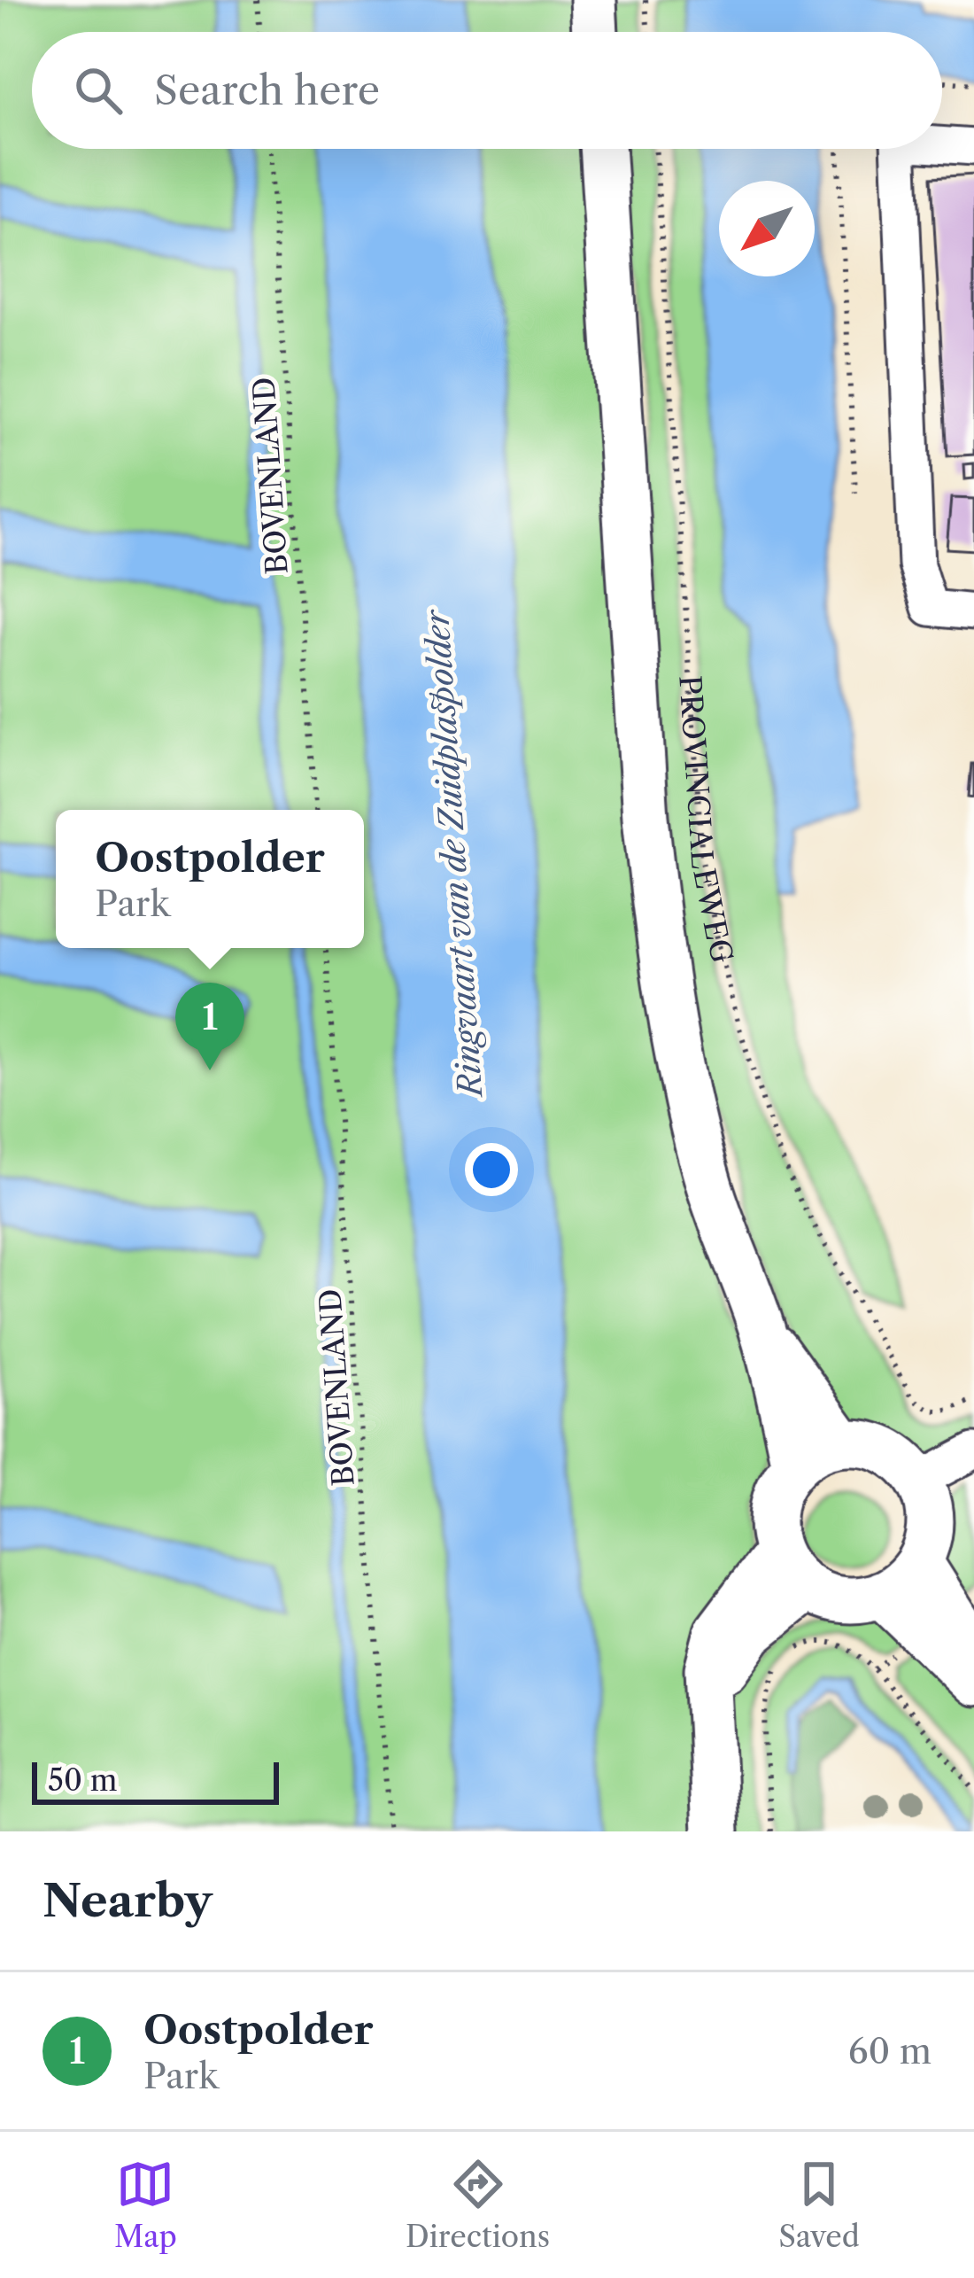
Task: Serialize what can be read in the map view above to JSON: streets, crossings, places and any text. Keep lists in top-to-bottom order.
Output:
{
  "streets": {
    "main road": ["PROVINCIALEWEG"],
    "path": ["BOVENLAND"]
  },
  "water": ["Ringvaart van de Zuidplaspolder"],
  "scale_bar": "50 m",
  "north": "bottom left",
  "page": {
    "search": "Search here",
    "popup": ["Oostpolder", "Park"],
    "pins": "1",
    "scale": "50 m",
    "heading": "Nearby",
    "list": [
      {
        "mark": "1",
        "name": "Oostpolder",
        "note": "Park",
        "value": "60 m"
      }
    ],
    "nav": ["Map", "Directions", "Saved"]
  }
}
